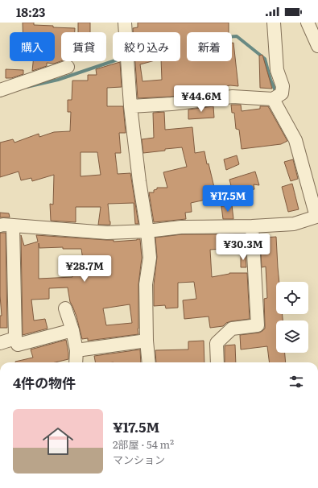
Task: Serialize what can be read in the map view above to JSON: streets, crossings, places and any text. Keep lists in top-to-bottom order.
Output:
{
  "page": {
    "status": "18:23",
    "chip": [
      "購入",
      "賃貸",
      "絞り込み",
      "新着"
    ],
    "price": [
      "¥44.6M",
      "¥17.5M",
      "¥30.3M",
      "¥28.7M"
    ],
    "heading": "4件の物件",
    "list": [
      {
        "name": "¥17.5M",
        "note": "2部屋 · 54 m² · マンション"
      }
    ]
  }
}
